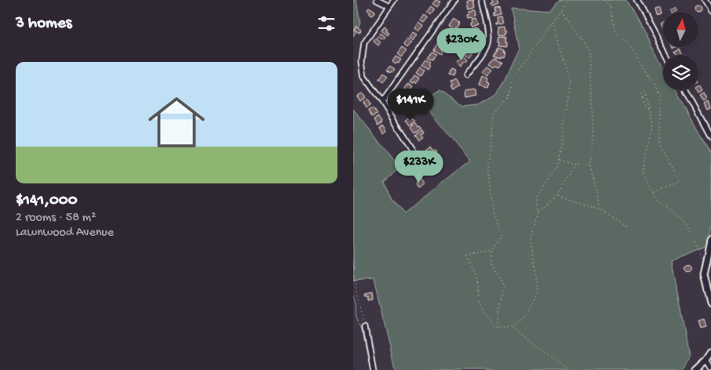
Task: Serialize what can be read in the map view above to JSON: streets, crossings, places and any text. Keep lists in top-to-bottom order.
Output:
{
  "north": "top",
  "page": {
    "heading": "3 homes",
    "price": ["$230K", "$141K", "$233K"],
    "list": [
      {
        "name": "$141,000",
        "note": "2 rooms · 58 m² · Lawnwood Avenue"
      }
    ]
  }
}
